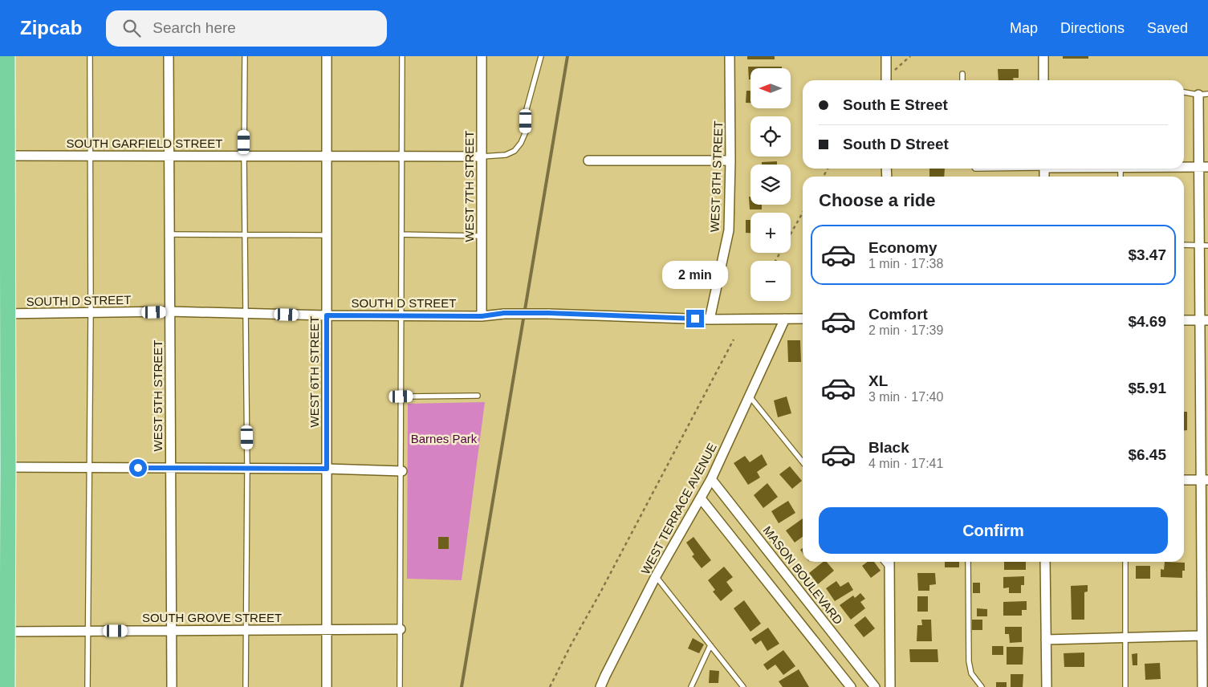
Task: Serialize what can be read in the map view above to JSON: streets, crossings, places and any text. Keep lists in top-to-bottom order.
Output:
{
  "streets": {
    "street": [
      "SOUTH GARFIELD STREET",
      "WEST 8TH STREET",
      "WEST 7TH STREET",
      "SOUTH D STREET",
      "WEST 6TH STREET",
      "WEST 5TH STREET",
      "WEST TERRACE AVENUE",
      "MASON BOULEVARD",
      "SOUTH GROVE STREET"
    ]
  },
  "crossings": [
    ["SOUTH GARFIELD STREET", "WEST 7TH STREET"],
    ["SOUTH GARFIELD STREET", "WEST 6TH STREET"],
    ["SOUTH GARFIELD STREET", "WEST 5TH STREET"],
    ["WEST 8TH STREET", "SOUTH D STREET"],
    ["WEST 7TH STREET", "SOUTH D STREET"],
    ["SOUTH D STREET", "WEST 6TH STREET"],
    ["SOUTH D STREET", "WEST 5TH STREET"],
    ["SOUTH D STREET", "WEST TERRACE AVENUE"],
    ["WEST 6TH STREET", "SOUTH GROVE STREET"],
    ["WEST 5TH STREET", "SOUTH GROVE STREET"],
    ["WEST TERRACE AVENUE", "MASON BOULEVARD"]
  ],
  "parks": ["Barnes Park"],
  "north": "left",
  "page": {
    "header": "Zipcab",
    "search": "Search here",
    "nav": ["Map", "Directions", "Saved"],
    "map_buttons": ["+", "−"],
    "banner": ["South E Street", "South D Street"],
    "heading": "Choose a ride",
    "list": [
      {
        "name": "Economy",
        "note": "1 min · 17:38",
        "value": "$3.47"
      },
      {
        "name": "Comfort",
        "note": "2 min · 17:39",
        "value": "$4.69"
      },
      {
        "name": "XL",
        "note": "3 min · 17:40",
        "value": "$5.91"
      },
      {
        "name": "Black",
        "note": "4 min · 17:41",
        "value": "$6.45"
      }
    ],
    "bubble": "2 min",
    "buttons": "Confirm"
  }
}
